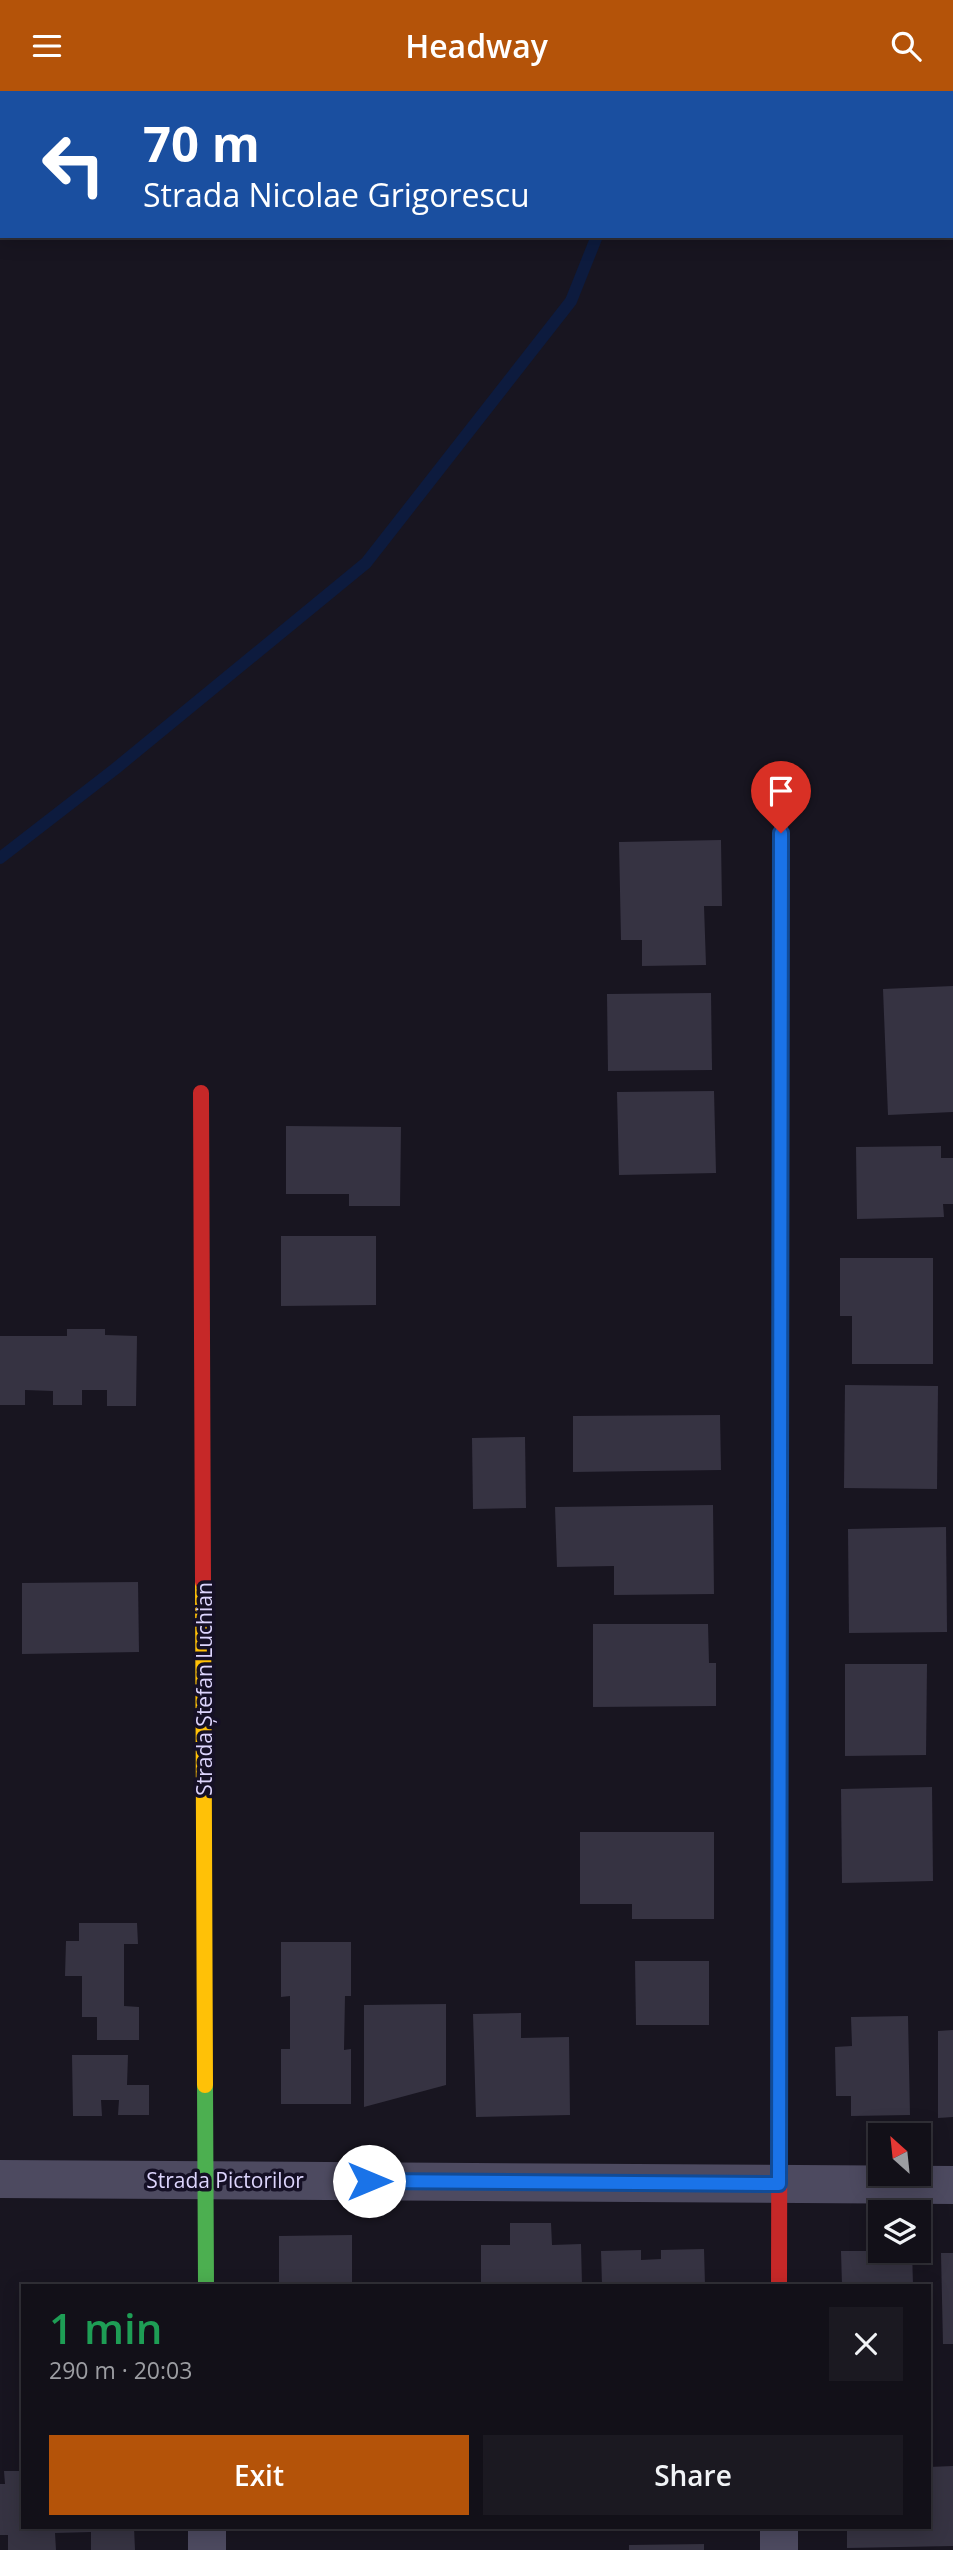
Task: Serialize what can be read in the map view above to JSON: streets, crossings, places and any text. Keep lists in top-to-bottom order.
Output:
{
  "streets": {
    "street": ["Strada Ștefan Luchian", "Strada Pictorilor"]
  },
  "crossings": [
    ["Strada Ștefan Luchian", "Strada Pictorilor"]
  ],
  "north": "top left",
  "page": {
    "header": "Headway",
    "turn": ["70 m", "Strada Nicolae Grigorescu"],
    "heading": ["1 min", "290 m · 20:03"],
    "buttons": ["Exit", "Share"]
  }
}
